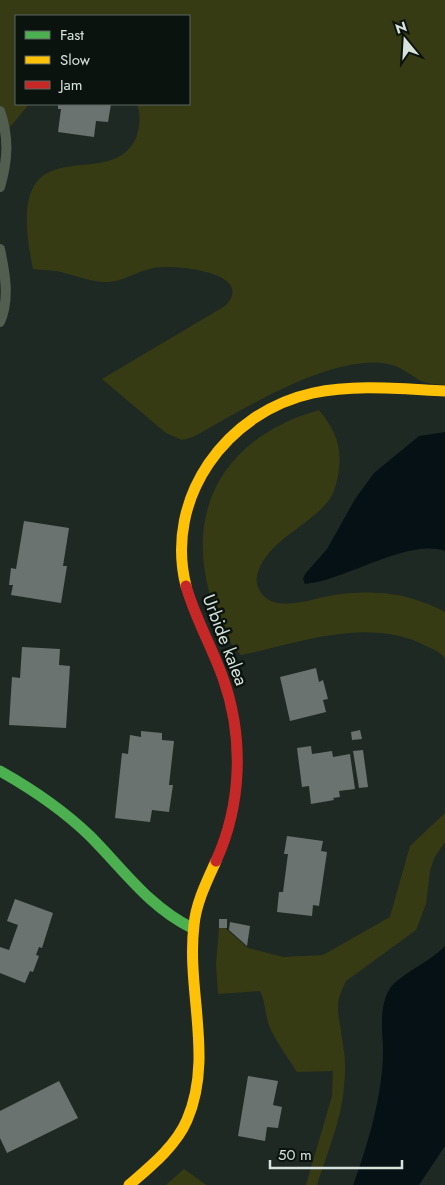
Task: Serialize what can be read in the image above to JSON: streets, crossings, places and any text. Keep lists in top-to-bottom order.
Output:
{
  "streets": {
    "street": ["Urbide kalea"]
  },
  "legend": ["Fast", "Slow", "Jam"],
  "scale_bar": "50 m",
  "north": "top"
}
